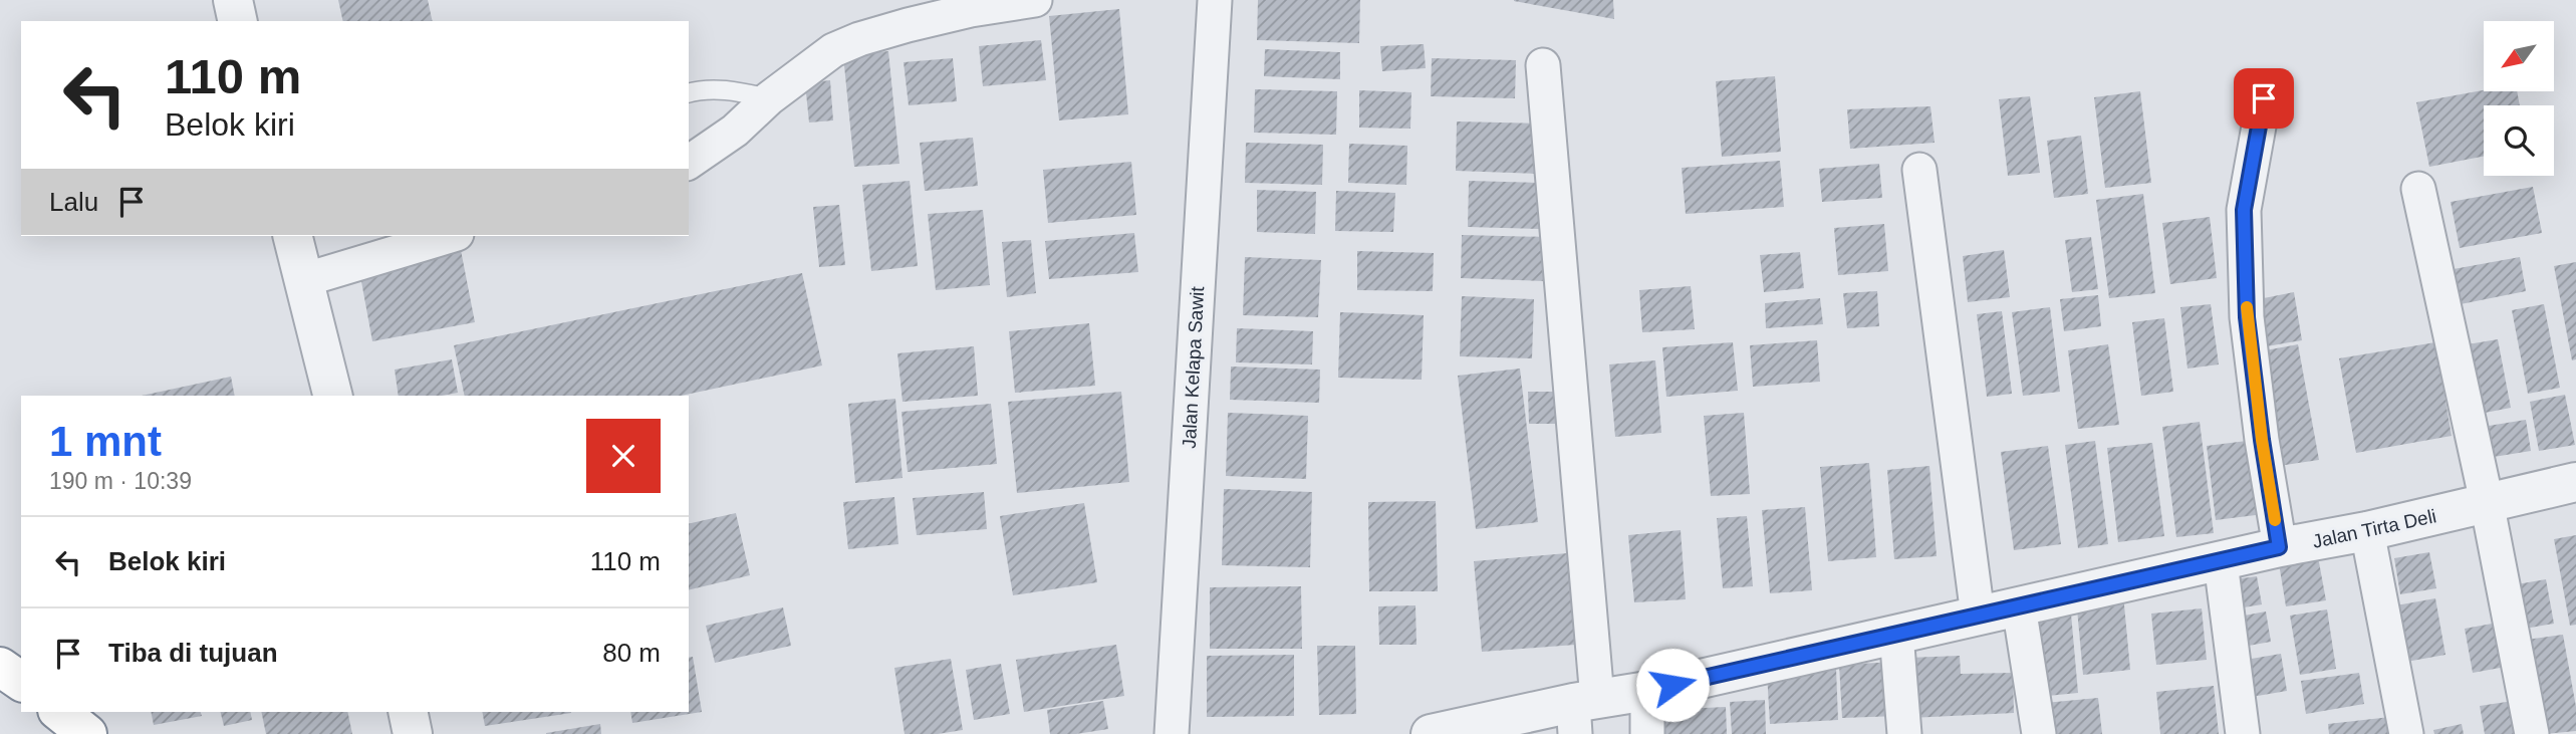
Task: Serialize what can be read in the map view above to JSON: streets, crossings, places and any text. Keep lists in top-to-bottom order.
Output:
{
  "streets": {
    "street": ["Jalan Kelapa Sawit", "Jalan Tirta Deli"]
  },
  "north": "bottom left",
  "page": {
    "turn": ["110 m", "Belok kiri"],
    "then": "Lalu",
    "heading": ["1 mnt", "190 m · 10:39"],
    "list": [
      {
        "name": "Belok kiri",
        "value": "110 m"
      },
      {
        "name": "Tiba di tujuan",
        "value": "80 m"
      }
    ]
  }
}
